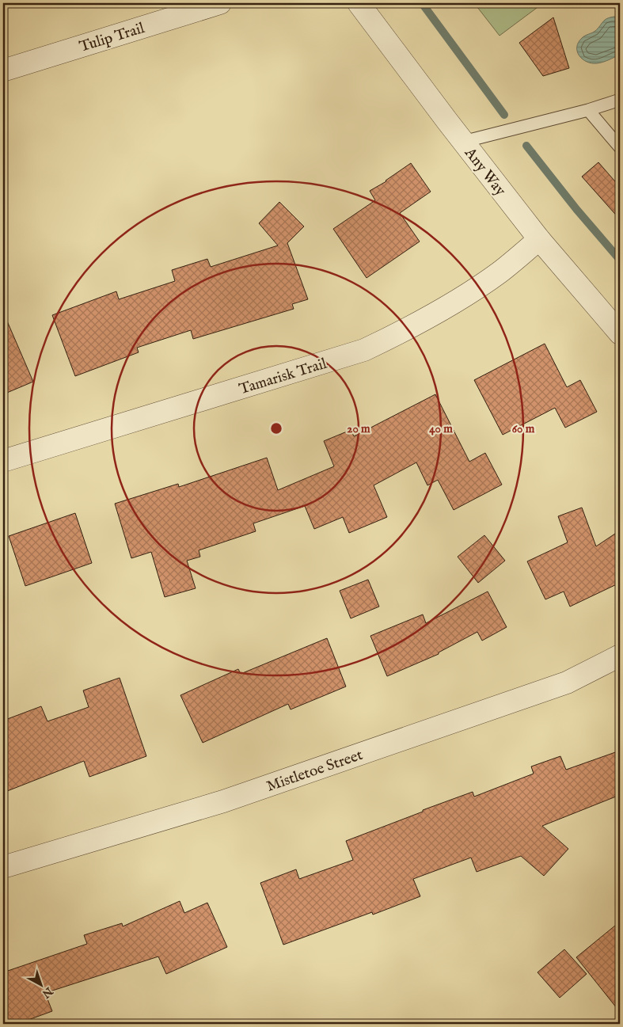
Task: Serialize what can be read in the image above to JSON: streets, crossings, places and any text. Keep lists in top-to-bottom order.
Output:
{
  "streets": {
    "street": [
      "Tulip Trail",
      "Any Way",
      "Tamarisk Trail",
      "Mistletoe Street"
    ]
  },
  "crossings": [
    ["Any Way", "Tamarisk Trail"]
  ],
  "north": "bottom right",
  "rings": ["20 m", "40 m", "60 m"]
}
